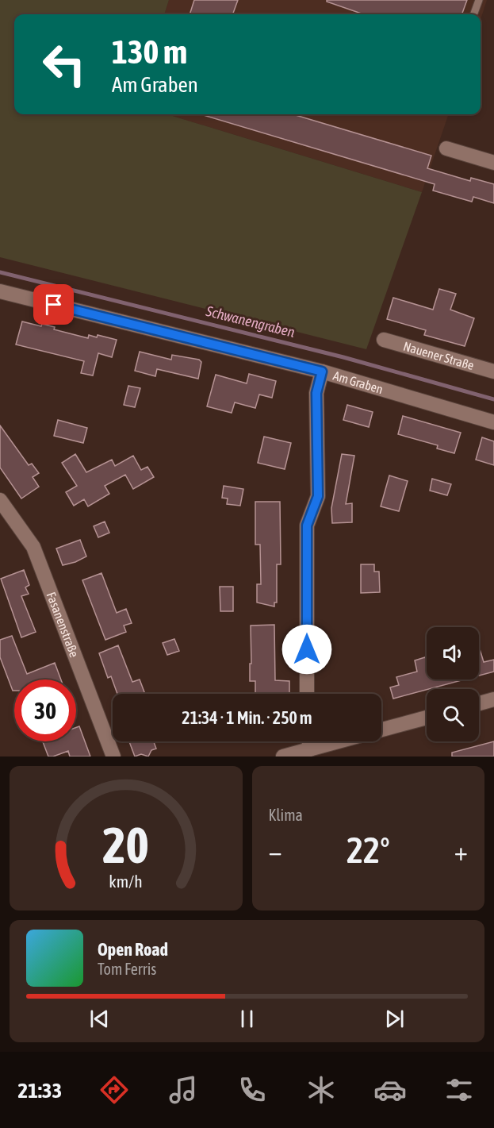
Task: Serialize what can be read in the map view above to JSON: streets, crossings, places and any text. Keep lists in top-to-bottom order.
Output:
{
  "streets": {
    "street": ["Nauener Straße", "Am Graben", "Fasanenstraße"]
  },
  "water": ["Schwanengraben"],
  "page": {
    "turn": ["130 m", "Am Graben"],
    "limit": "30",
    "trip": "21:34 · 1 Min. · 250 m",
    "tile": "Klima",
    "heat": ["−", "22°", "+"],
    "song": ["Open Road", "Tom Ferris"],
    "tabs": "21:33",
    "gauge": ["20", "km/h"]
  }
}
